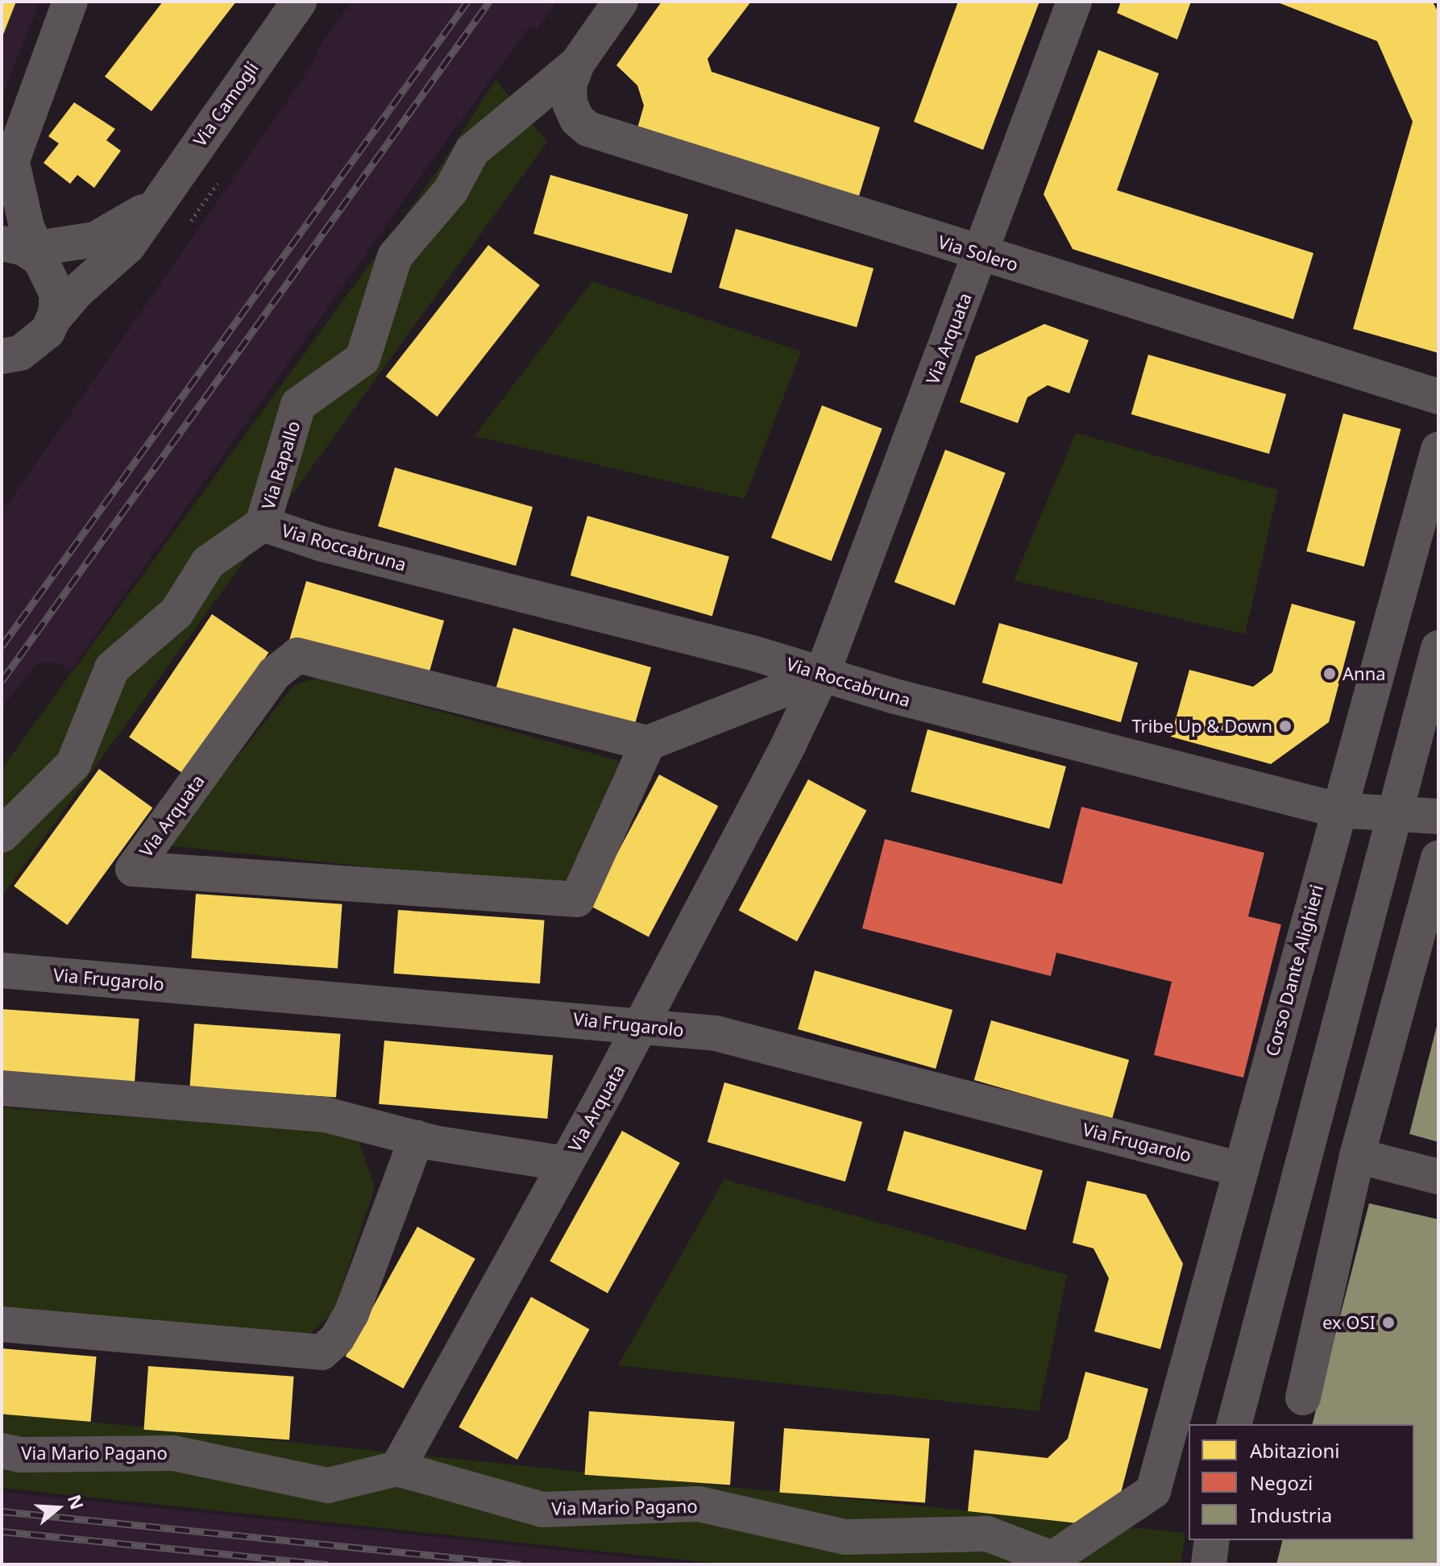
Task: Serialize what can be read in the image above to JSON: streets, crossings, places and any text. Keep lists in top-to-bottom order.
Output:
{
  "streets": {
    "street": [
      "Via Camogli",
      "Via Solero",
      "Via Arquata",
      "Via Rapallo",
      "Via Roccabruna",
      "Corso Dante Alighieri",
      "Via Frugarolo",
      "Via Mario Pagano"
    ]
  },
  "crossings": [
    ["Via Solero", "Via Arquata"],
    ["Via Solero", "Via Rapallo"],
    ["Via Arquata", "Via Roccabruna"],
    ["Via Arquata", "Via Frugarolo"],
    ["Via Arquata", "Via Mario Pagano"],
    ["Via Rapallo", "Via Roccabruna"],
    ["Via Roccabruna", "Corso Dante Alighieri"],
    ["Corso Dante Alighieri", "Via Frugarolo"],
    ["Corso Dante Alighieri", "Via Mario Pagano"]
  ],
  "places": ["Anna", "Tribe Up & Down", "ex OSI"],
  "legend": ["Abitazioni", "Negozi", "Industria"],
  "north": "right"
}
